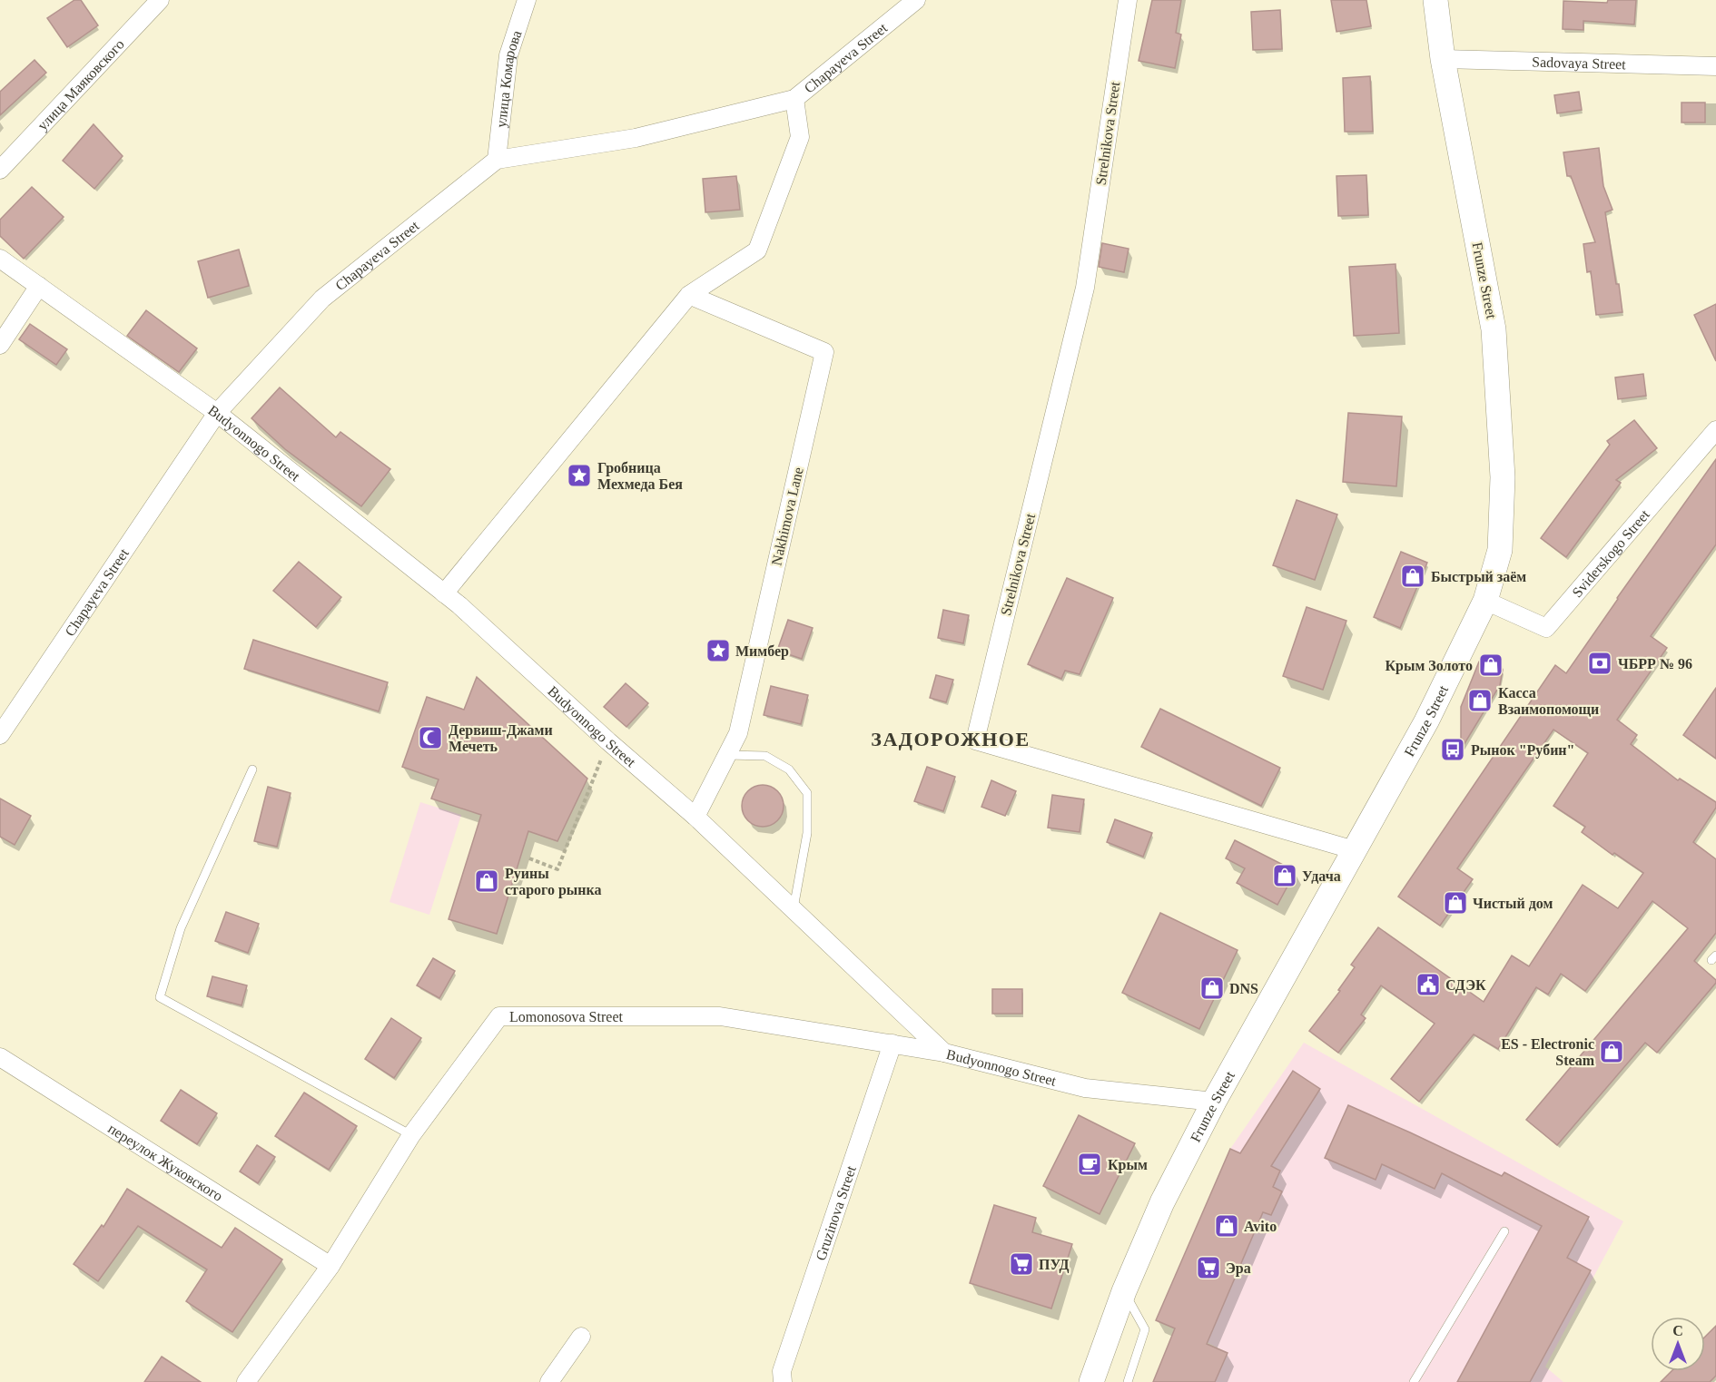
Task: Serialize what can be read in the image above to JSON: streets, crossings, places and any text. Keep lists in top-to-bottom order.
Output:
{
  "streets": {
    "main road": ["Frunze Street"],
    "street": [
      "Chapayeva Street",
      "Sadovaya Street",
      "улица Комарова",
      "улица Маяковского",
      "Strelnikova Street",
      "Budyonnogo Street",
      "Nakhimova Lane",
      "Sviderskogo Street",
      "Lomonosova Street",
      "переулок Жуковского",
      "Gruzinova Street"
    ]
  },
  "crossings": [
    ["Chapayeva Street", "улица Комарова"],
    ["Chapayeva Street", "Budyonnogo Street"],
    ["Sadovaya Street", "Frunze Street"],
    ["Strelnikova Street", "Frunze Street"],
    ["Frunze Street", "Budyonnogo Street"],
    ["Frunze Street", "Sviderskogo Street"],
    ["Budyonnogo Street", "Nakhimova Lane"],
    ["Budyonnogo Street", "Lomonosova Street"],
    ["Lomonosova Street", "переулок Жуковского"],
    ["Lomonosova Street", "Gruzinova Street"]
  ],
  "districts": ["ЗАДОРОЖНОЕ"],
  "places": {
    "place": ["Гробница Мехмеда Бея", "Мимбер"],
    "shop": [
      "Быстрый заём",
      "Крым Золото",
      "Касса Взаимопомощи",
      "Удача",
      "Руины старого рынка",
      "Чистый дом",
      "DNS",
      "ES - Electronic Steam",
      "Avito"
    ],
    "bank": ["ЧБРР № 96"],
    "mosque": ["Дервиш-Джами Мечеть"],
    "bus stop": ["Рынок \"Рубин\""],
    "public building": ["СДЭК"],
    "cafe": ["Крым"],
    "supermarket": ["ПУД", "Эра"]
  },
  "north": "top"
}
